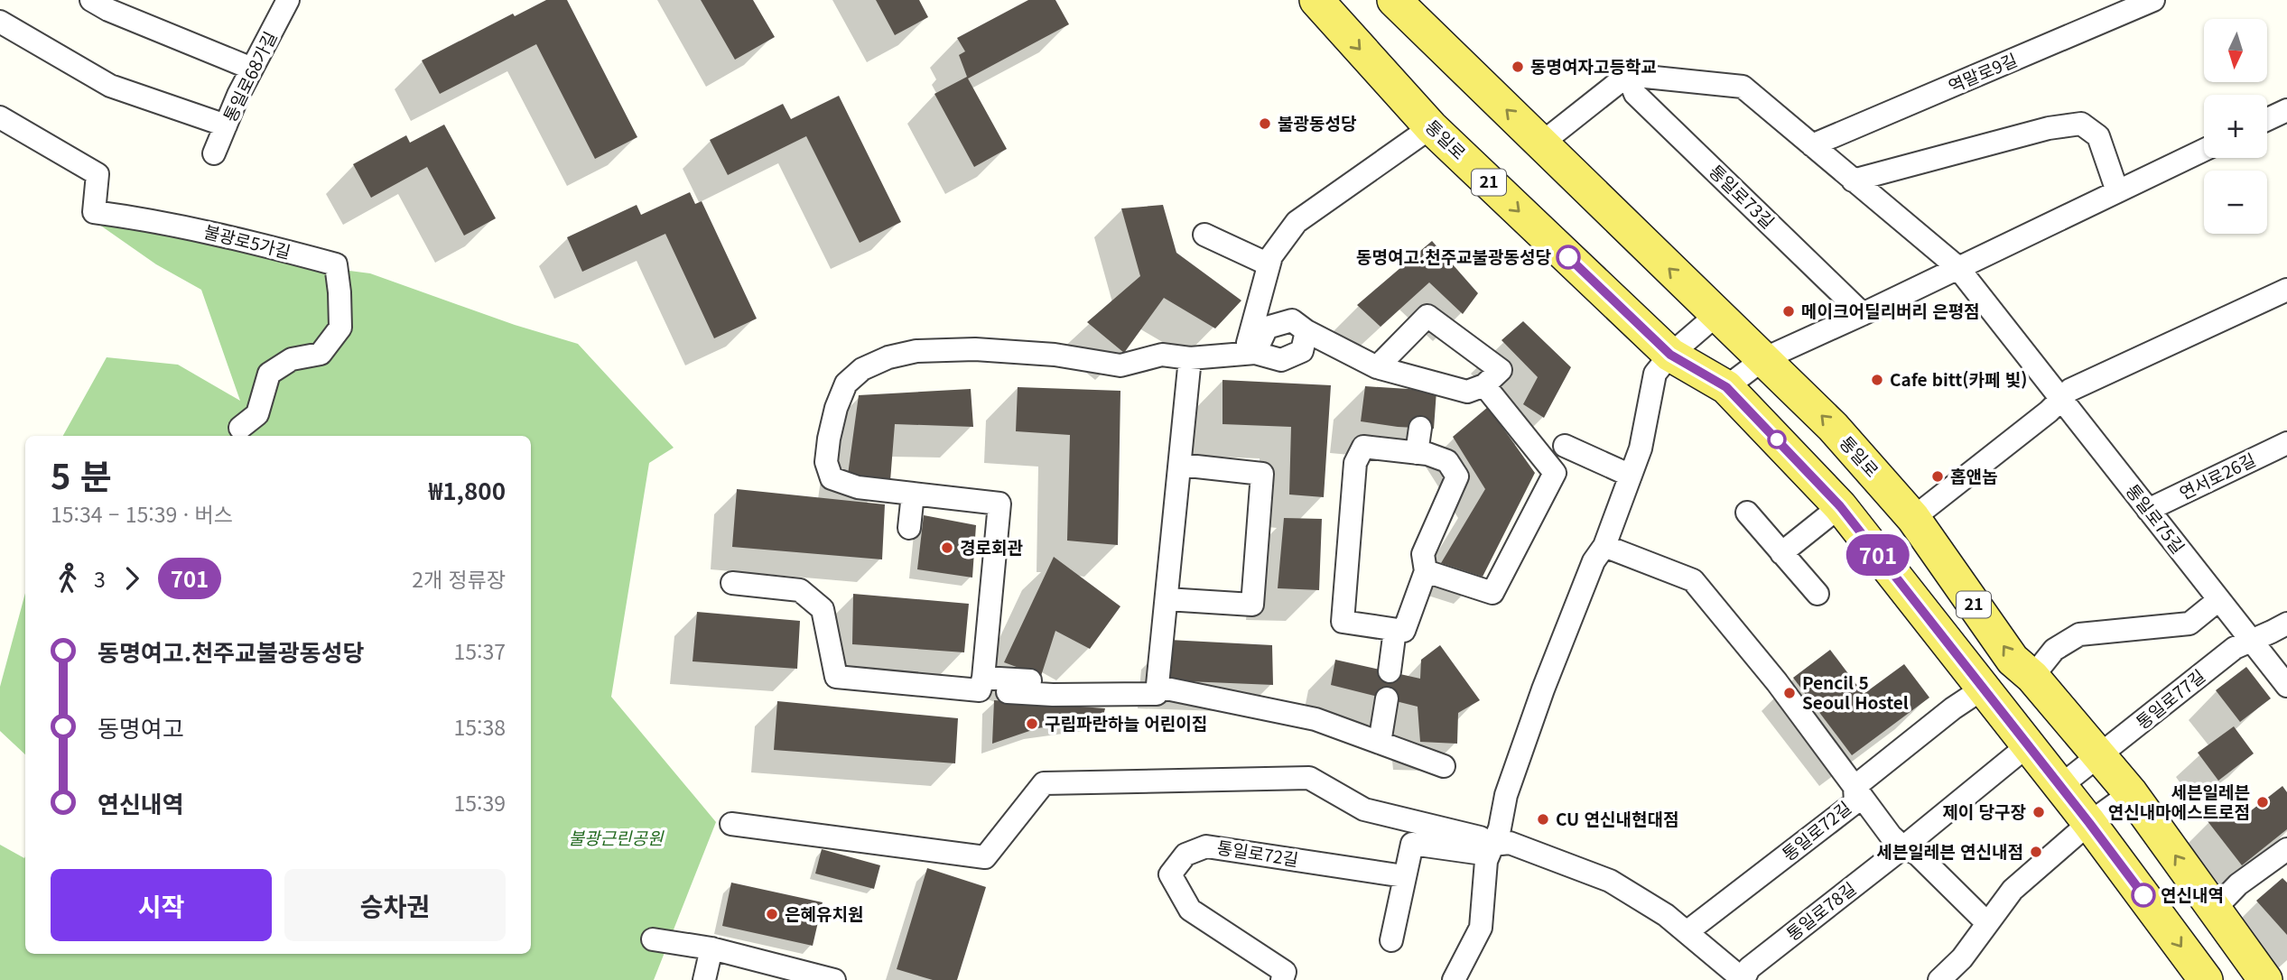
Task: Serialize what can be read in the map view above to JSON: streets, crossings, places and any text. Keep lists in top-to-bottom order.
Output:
{
  "streets": {
    "main road": ["통일로", "21"],
    "street": [
      "역말로9길",
      "통일로68가길",
      "통일로73길",
      "불광로5가길",
      "연서로26길",
      "통일로75길",
      "통일로77길",
      "통일로72길",
      "통일로78길"
    ]
  },
  "crossings": [
    ["통일로", "통일로77길"],
    ["통일로", "통일로78길"],
    ["연서로26길", "통일로75길"],
    ["통일로75길", "통일로77길"],
    ["통일로72길", "통일로78길"]
  ],
  "parks": ["불광근린공원"],
  "places": [
    "동명여자고등학교",
    "불광동성당",
    "동명여고.천주교불광동성당",
    "메이크어딜리버리 은평점",
    "Cafe bitt(카페 빛)",
    "홉앤놉",
    "경로회관",
    "Pencil 5 Seoul Hostel",
    "구립파란하늘 어린이집",
    "세븐일레븐 연신내마에스트로점",
    "제이 당구장",
    "CU 연신내현대점",
    "세븐일레븐 연신내점",
    "연신내역",
    "은혜유치원"
  ],
  "lines": ["bus line 701"],
  "north": "bottom",
  "page": {
    "on_map": "701",
    "map_buttons": ["+", "−"],
    "heading": ["5 분", "15:34 – 15:39 · 버스", "₩1,800"],
    "legs": ["3", "701", "2개 정류장"],
    "list": [
      {
        "name": "동명여고.천주교불광동성당",
        "value": "15:37"
      },
      {
        "name": "동명여고",
        "value": "15:38"
      },
      {
        "name": "연신내역",
        "value": "15:39"
      }
    ],
    "buttons": ["시작", "승차권"]
  }
}
